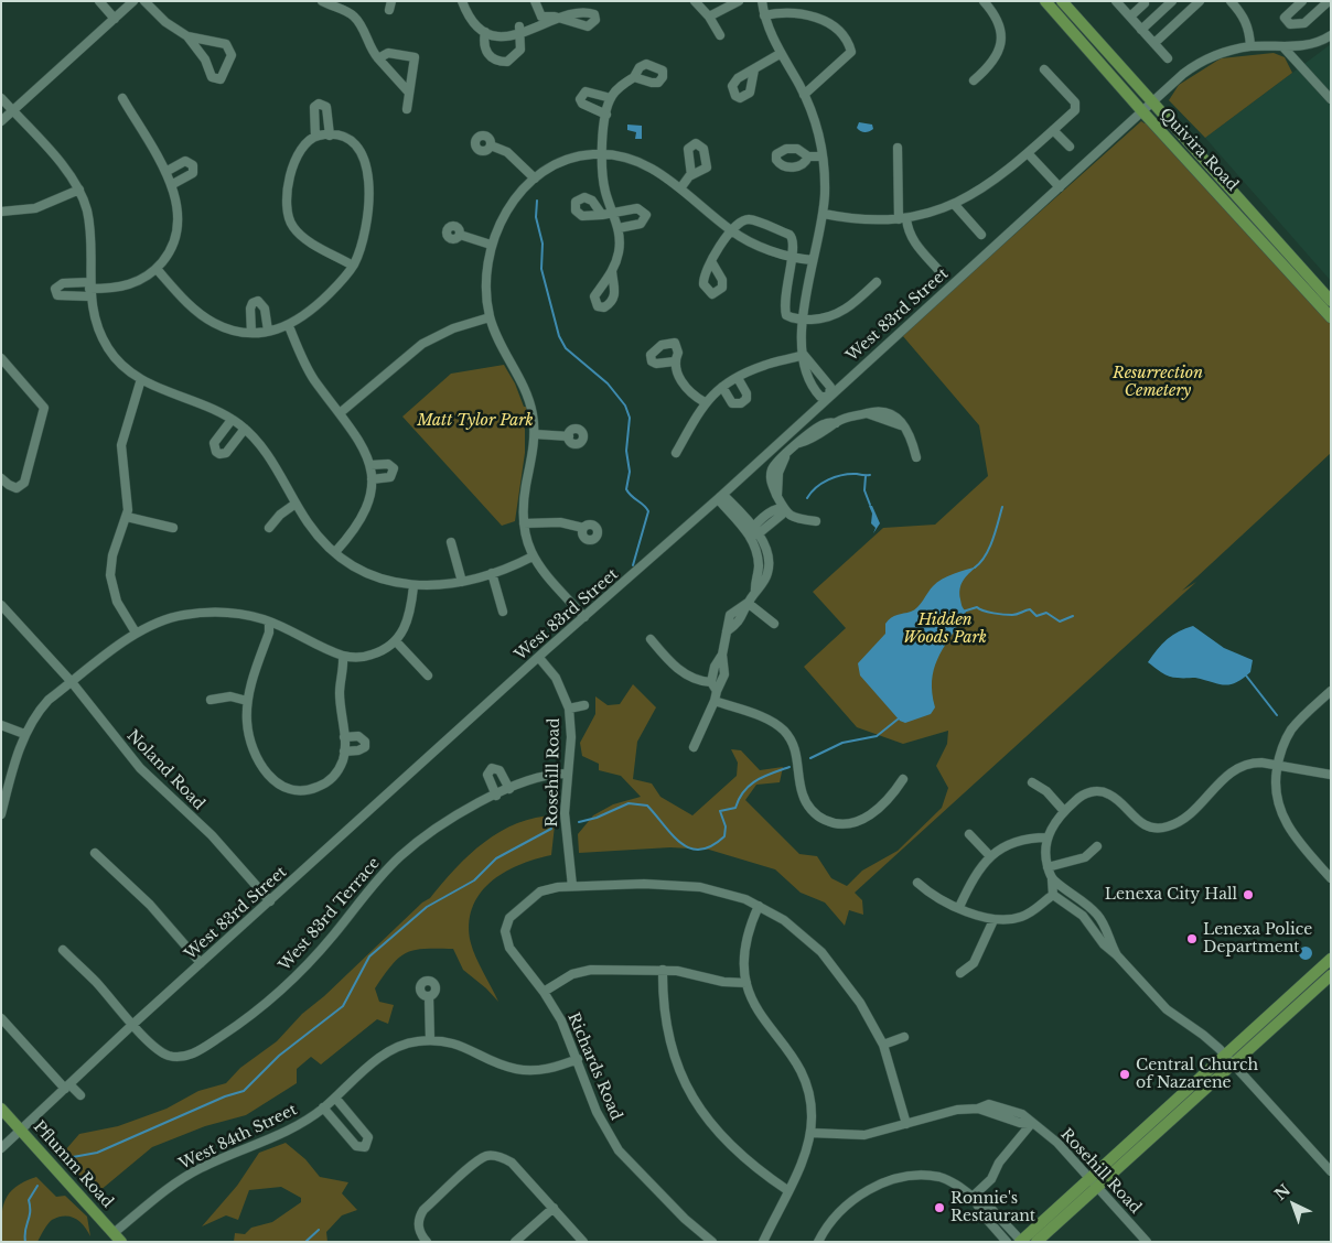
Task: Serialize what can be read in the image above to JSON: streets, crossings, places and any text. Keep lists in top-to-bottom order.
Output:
{
  "streets": {
    "main road": ["Quivira Road", "Pflumm Road"],
    "street": [
      "West 83rd Street",
      "Noland Road",
      "Rosehill Road",
      "West 83rd Terrace",
      "Richards Road",
      "West 84th Street"
    ]
  },
  "crossings": [
    ["Quivira Road", "West 83rd Street"],
    ["West 83rd Street", "Noland Road"],
    ["West 83rd Street", "Rosehill Road"],
    ["West 83rd Street", "West 83rd Terrace"],
    ["West 83rd Street", "Pflumm Road"],
    ["Rosehill Road", "West 83rd Terrace"],
    ["Rosehill Road", "Richards Road"],
    ["Richards Road", "West 84th Street"],
    ["West 84th Street", "Pflumm Road"]
  ],
  "parks": ["Resurrection Cemetery", "Matt Tylor Park", "Hidden Woods Park"],
  "places": [
    "Lenexa City Hall",
    "Lenexa Police Department",
    "Central Church of Nazarene",
    "Ronnie's Restaurant"
  ],
  "north": "top left"
}
